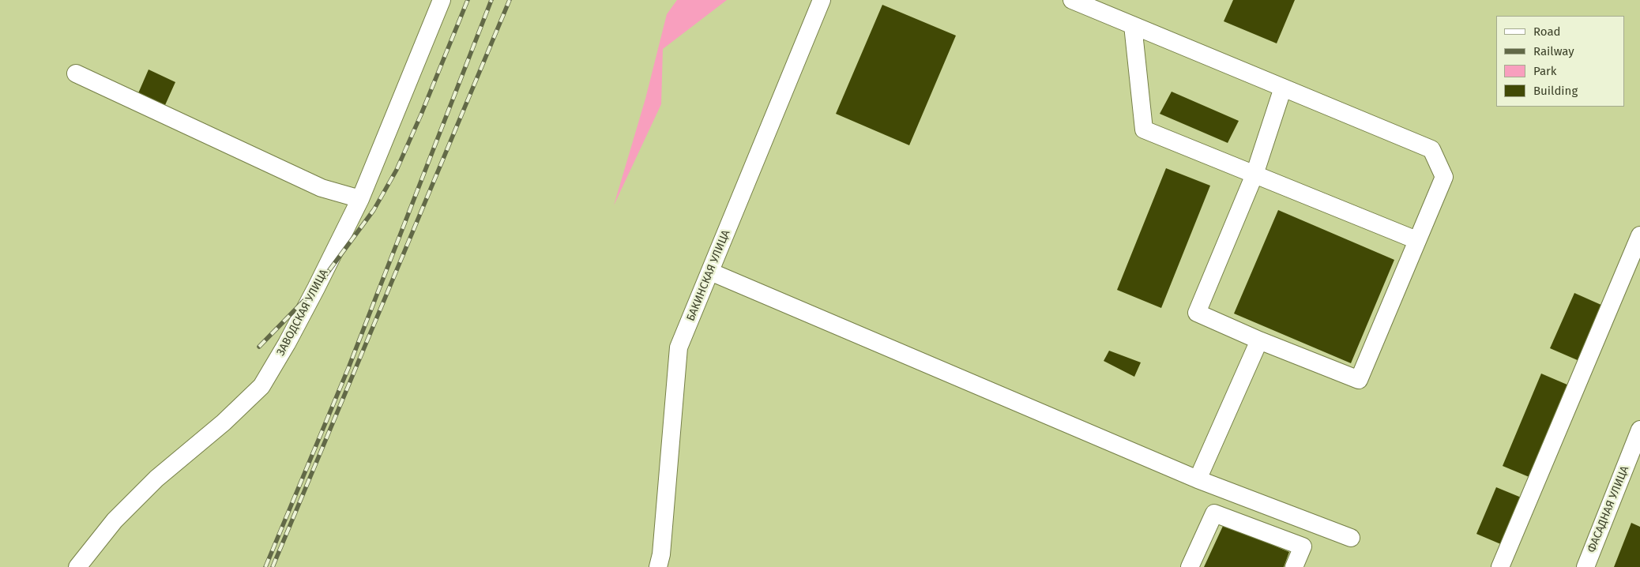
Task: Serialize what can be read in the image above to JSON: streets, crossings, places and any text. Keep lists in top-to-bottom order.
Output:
{
  "streets": {
    "street": ["БАКИНСКАЯ УЛИЦА", "ЗАВОДСКАЯ УЛИЦА", "ФАСАДНАЯ УЛИЦА"]
  },
  "legend": [
    "Road",
    "Railway",
    "Park",
    "Building"
  ]
}
